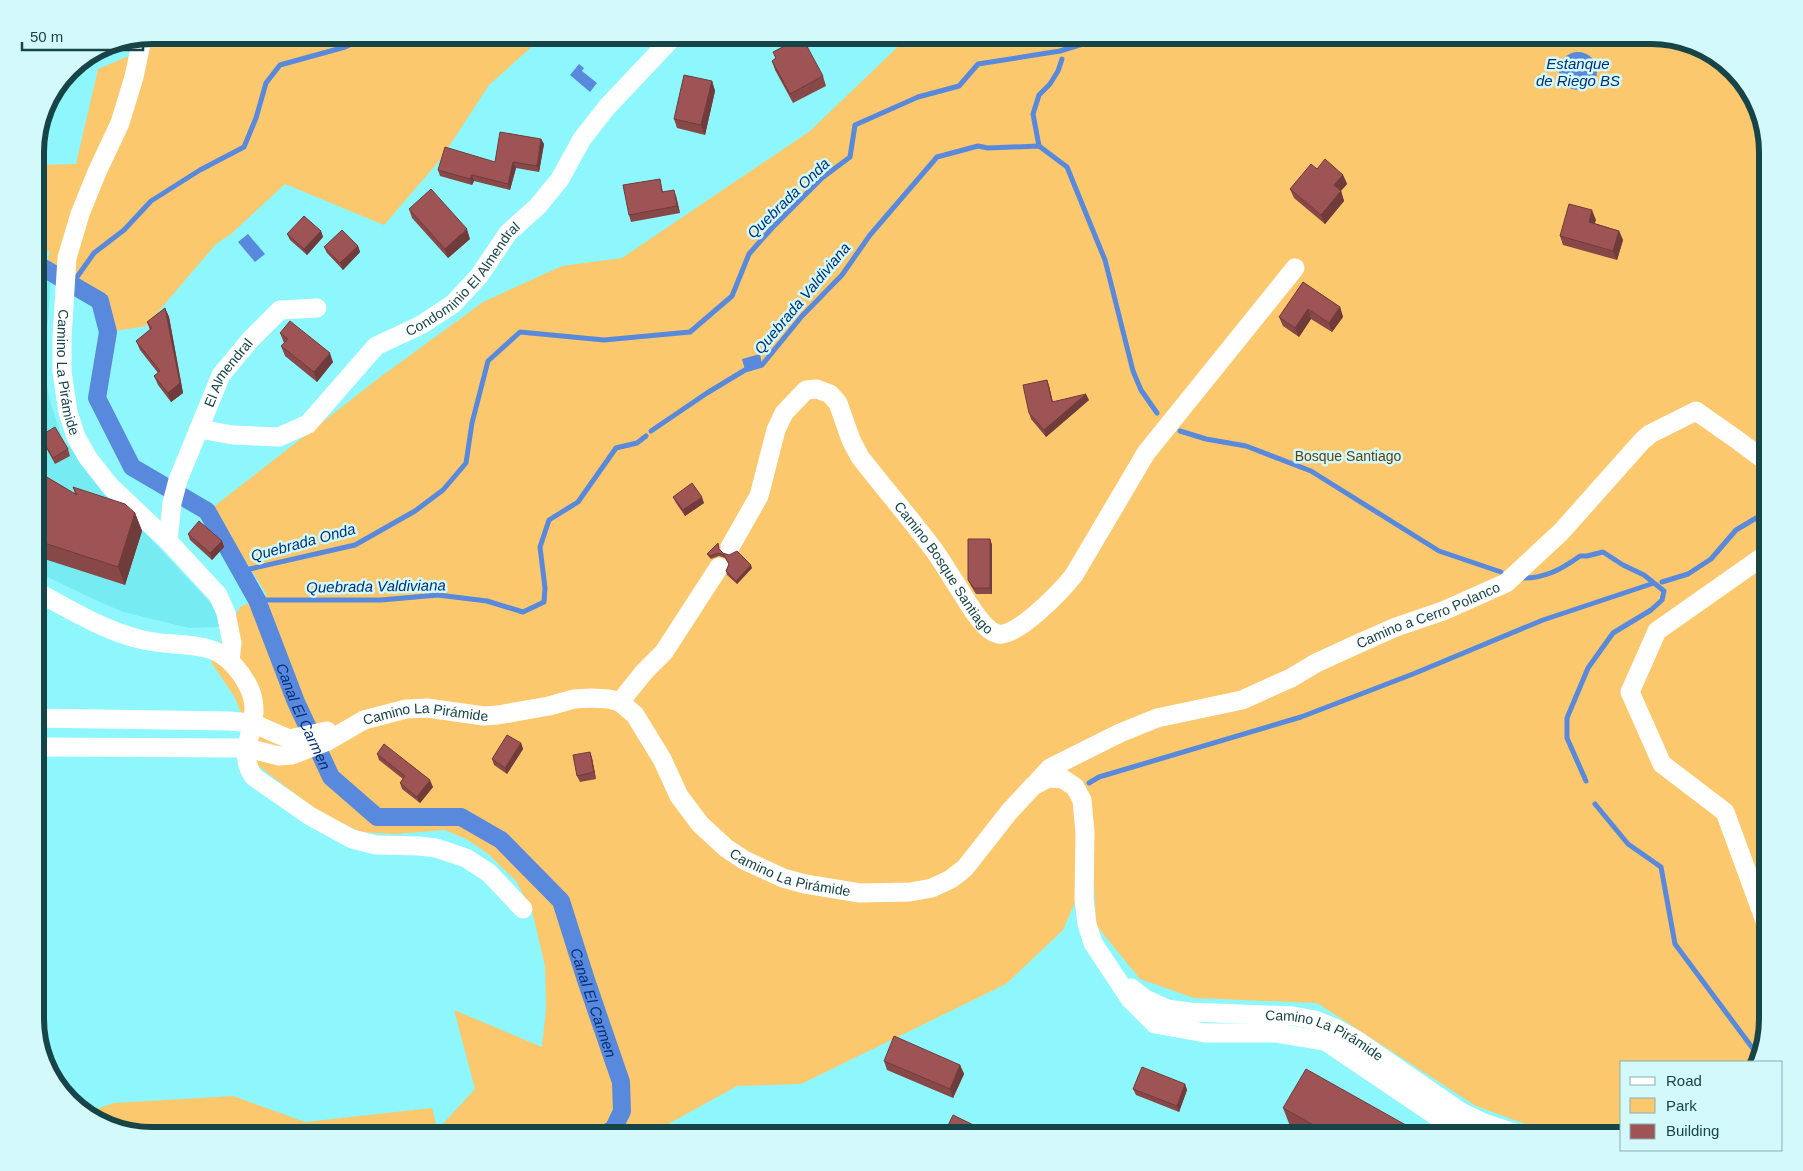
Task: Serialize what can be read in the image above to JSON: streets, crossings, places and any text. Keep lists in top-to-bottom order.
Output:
{
  "streets": {
    "street": [
      "Condominio El Almendral",
      "Camino La Pirámide",
      "El Almendral",
      "Camino Bosque Santiago",
      "Camino a Cerro Polanco"
    ]
  },
  "crossings": [
    ["Condominio El Almendral", "El Almendral"],
    ["Camino La Pirámide", "El Almendral"],
    ["Camino La Pirámide", "Camino a Cerro Polanco"]
  ],
  "water": [
    "Estanque de Riego BS",
    "Quebrada Onda",
    "Quebrada Valdiviana",
    "Canal El Carmen"
  ],
  "parks": ["Bosque Santiago"],
  "legend": ["Road", "Park", "Building"],
  "scale_bar": "50 m"
}
